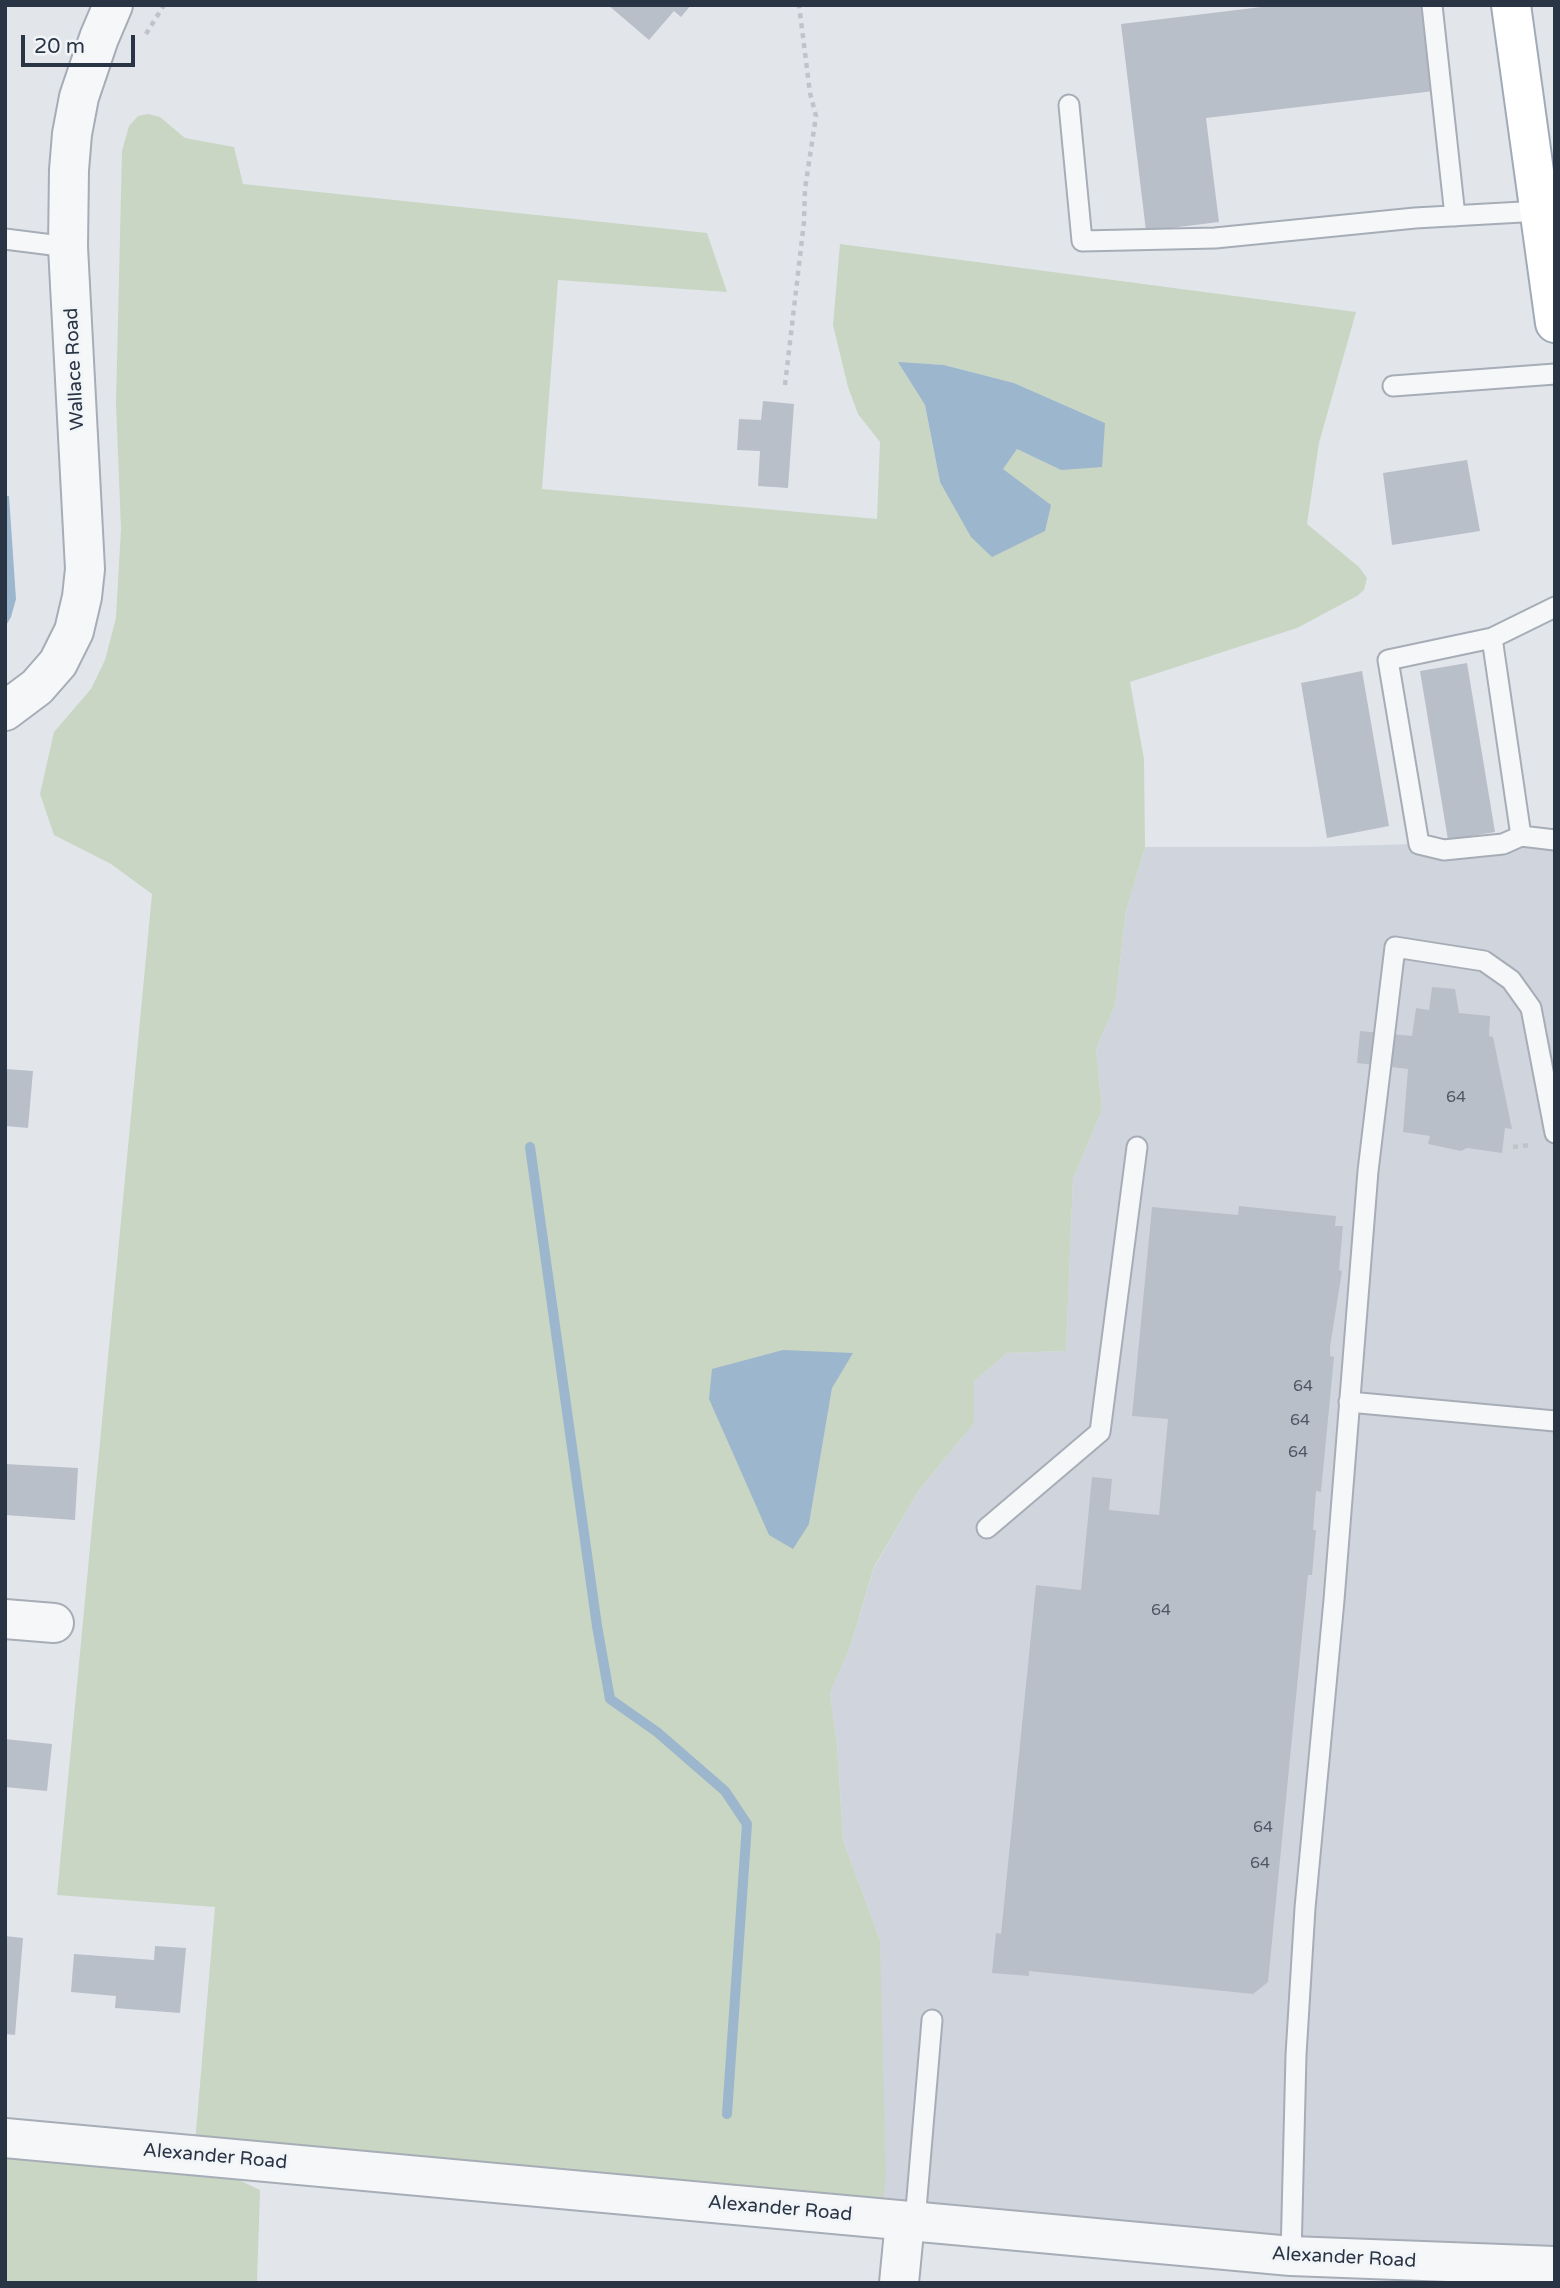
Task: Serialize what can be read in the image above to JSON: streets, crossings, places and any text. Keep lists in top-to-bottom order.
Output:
{
  "streets": {
    "street": ["Wallace Road", "Alexander Road"]
  },
  "house_numbers": [
    "64",
    "64",
    "64",
    "64",
    "64",
    "64",
    "64"
  ],
  "scale_bar": "20 m"
}
